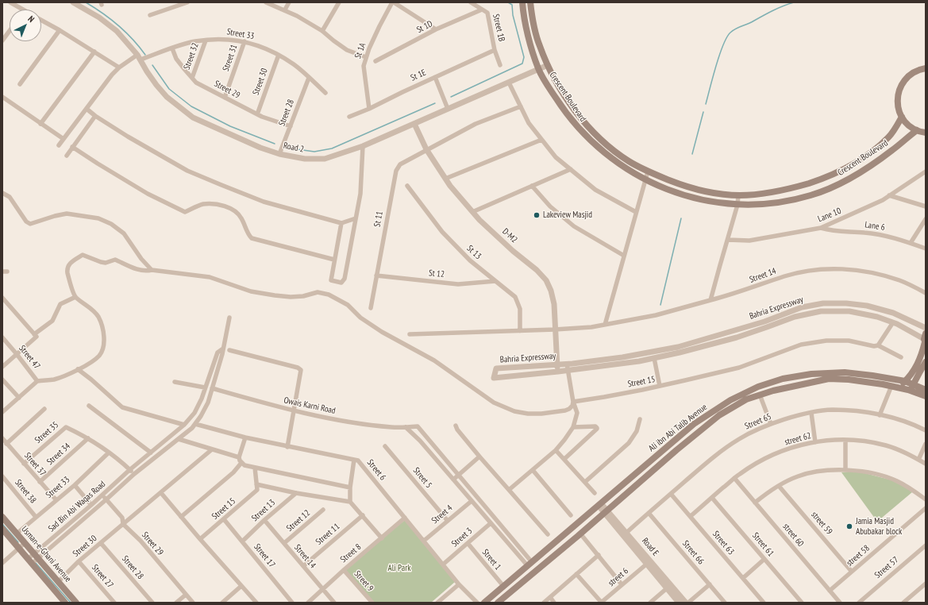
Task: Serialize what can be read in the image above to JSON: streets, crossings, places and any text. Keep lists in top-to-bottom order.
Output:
{
  "streets": {
    "main road": ["Crescent Boulevard", "Ali ibn Abi Talib Avenue", "Usman-e-Ghani Avenue"],
    "street": [
      "St 1D",
      "Street 1B",
      "Street 33",
      "St 1A",
      "Street 32",
      "Street 31",
      "St 1E",
      "Street 30",
      "Street 29",
      "Street 28",
      "Road 2",
      "Lane 10",
      "St 11",
      "Lane 6",
      "D-M2",
      "St 13",
      "St 12",
      "Street 14",
      "Bahria Expressway",
      "Street 47",
      "Street 15",
      "Owais Karni Road",
      "Street 65",
      "Street 35",
      "street 62",
      "Street 34",
      "Street 37",
      "Street 6",
      "Street 5",
      "Street 38",
      "Sad Bin Abi Waqas Road",
      "Street 13",
      "Street 4",
      "Street 12",
      "street 59",
      "Street 11",
      "street 60",
      "Street 3",
      "Street 63",
      "Street 61",
      "Road E",
      "Street 66",
      "Street 8",
      "Street 17",
      "street 58",
      "Street 1",
      "Street 57",
      "Street 27",
      "street 6",
      "Street 9"
    ]
  },
  "crossings": [
    ["St 1D", "Street 1B"],
    ["Street 1B", "St 1E"],
    ["Street 33", "Street 32"],
    ["Street 33", "Street 31"],
    ["Street 33", "Street 30"],
    ["Street 33", "Street 29"],
    ["Street 33", "Street 28"],
    ["Street 33", "Road 2"],
    ["Street 33", "Street 37"],
    ["Street 33", "Street 38"],
    ["Street 33", "Usman-e-Ghani Avenue"],
    ["St 1A", "St 1E"],
    ["Street 32", "Street 29"],
    ["Street 31", "Street 29"],
    ["Street 30", "Street 29"],
    ["Street 30", "Street 28"],
    ["Street 30", "Usman-e-Ghani Avenue"],
    ["Street 30", "Street 27"],
    ["Street 29", "Street 28"],
    ["Street 29", "Sad Bin Abi Waqas Road"],
    ["Crescent Boulevard", "Road 2"],
    ["Street 28", "Road 2"],
    ["Road 2", "D-M2"],
    ["Lane 10", "Lane 6"],
    ["St 11", "D-M2"],
    ["St 11", "St 12"],
    ["D-M2", "Street 14"],
    ["D-M2", "Bahria Expressway"],
    ["St 13", "St 12"],
    ["St 13", "Street 14"],
    ["Street 14", "Street 13"],
    ["Street 14", "Street 12"],
    ["Street 14", "Street 11"],
    ["Street 14", "Street 8"],
    ["Street 15", "Street 17"],
    ["Owais Karni Road", "Ali ibn Abi Talib Avenue"],
    ["Owais Karni Road", "Sad Bin Abi Waqas Road"],
    ["Street 65", "Street 63"],
    ["Street 65", "Road E"],
    ["Street 65", "Street 66"],
    ["Ali ibn Abi Talib Avenue", "Road E"],
    ["Ali ibn Abi Talib Avenue", "Street 1"],
    ["Street 35", "Street 34"],
    ["Street 35", "Street 37"],
    ["street 62", "street 60"],
    ["street 62", "Street 63"],
    ["street 62", "Street 61"],
    ["Street 34", "Street 37"],
    ["Street 6", "Sad Bin Abi Waqas Road"],
    ["Street 6", "Street 4"],
    ["Street 6", "Street 3"],
    ["Street 6", "Street 8"],
    ["Street 5", "Street 4"],
    ["Sad Bin Abi Waqas Road", "Usman-e-Ghani Avenue"],
    ["Street 13", "Street 17"],
    ["street 59", "street 58"],
    ["street 60", "street 58"],
    ["Street 3", "Street 1"],
    ["Road E", "street 6"],
    ["Street 8", "Street 9"]
  ],
  "parks": ["Ali Park"],
  "places": ["Lakeview Masjid", "Jamia Masjid Abubakar block"],
  "north": "top right"
}
